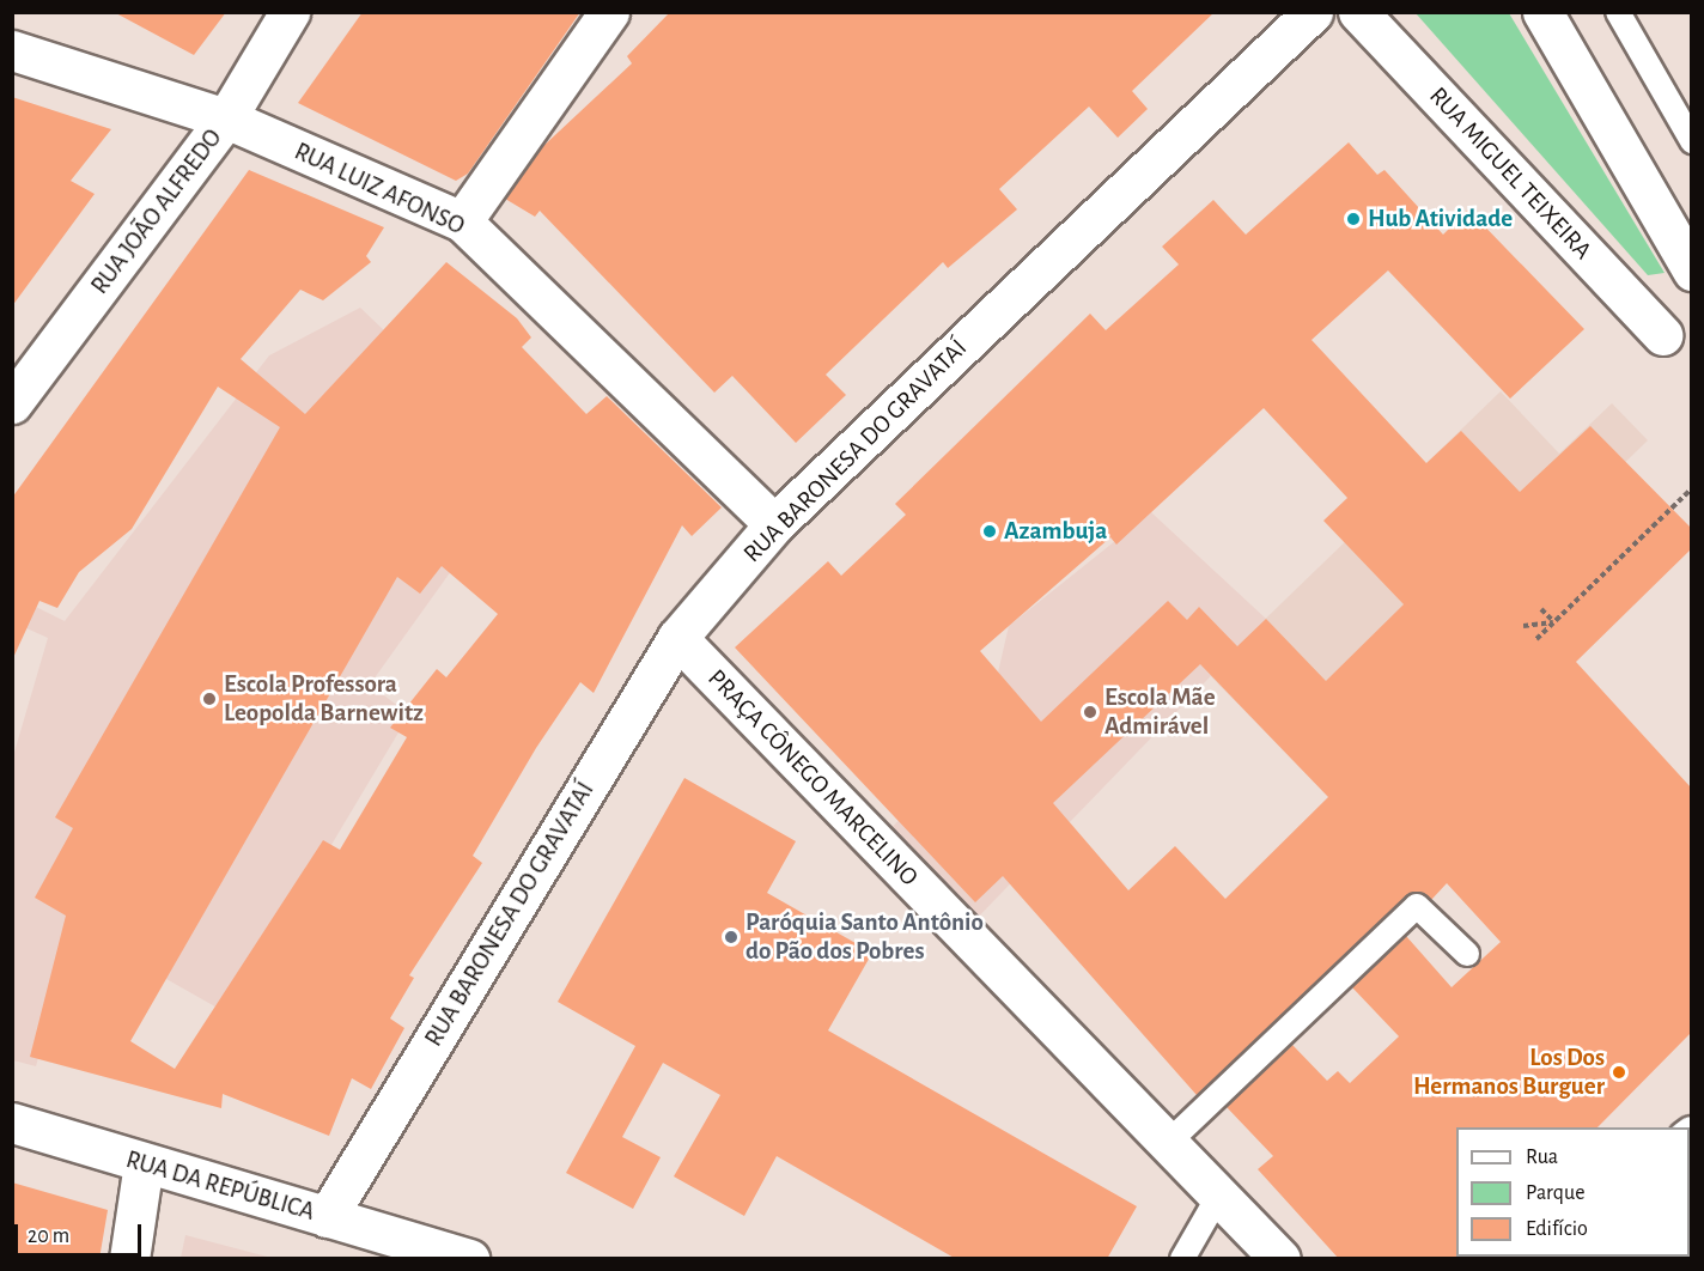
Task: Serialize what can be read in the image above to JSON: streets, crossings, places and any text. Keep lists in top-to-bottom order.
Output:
{
  "streets": {
    "street": [
      "RUA MIGUEL TEIXEIRA",
      "RUA LUIZ AFONSO",
      "RUA JOÃO ALFREDO",
      "RUA BARONESA DO GRAVATAÍ",
      "PRAÇA CÔNEGO MARCELINO",
      "RUA DA REPÚBLICA"
    ]
  },
  "crossings": [
    ["RUA LUIZ AFONSO", "RUA JOÃO ALFREDO"],
    ["RUA LUIZ AFONSO", "RUA BARONESA DO GRAVATAÍ"],
    ["RUA BARONESA DO GRAVATAÍ", "PRAÇA CÔNEGO MARCELINO"],
    ["RUA BARONESA DO GRAVATAÍ", "RUA DA REPÚBLICA"]
  ],
  "places": [
    "Hub Atividade",
    "Azambuja",
    "Escola Professora Leopolda Barnewitz",
    "Escola Mãe Admirável",
    "Paróquia Santo Antônio do Pão dos Pobres",
    "Los Dos Hermanos Burguer"
  ],
  "legend": ["Rua", "Parque", "Edifício"],
  "scale_bar": "20 m"
}
